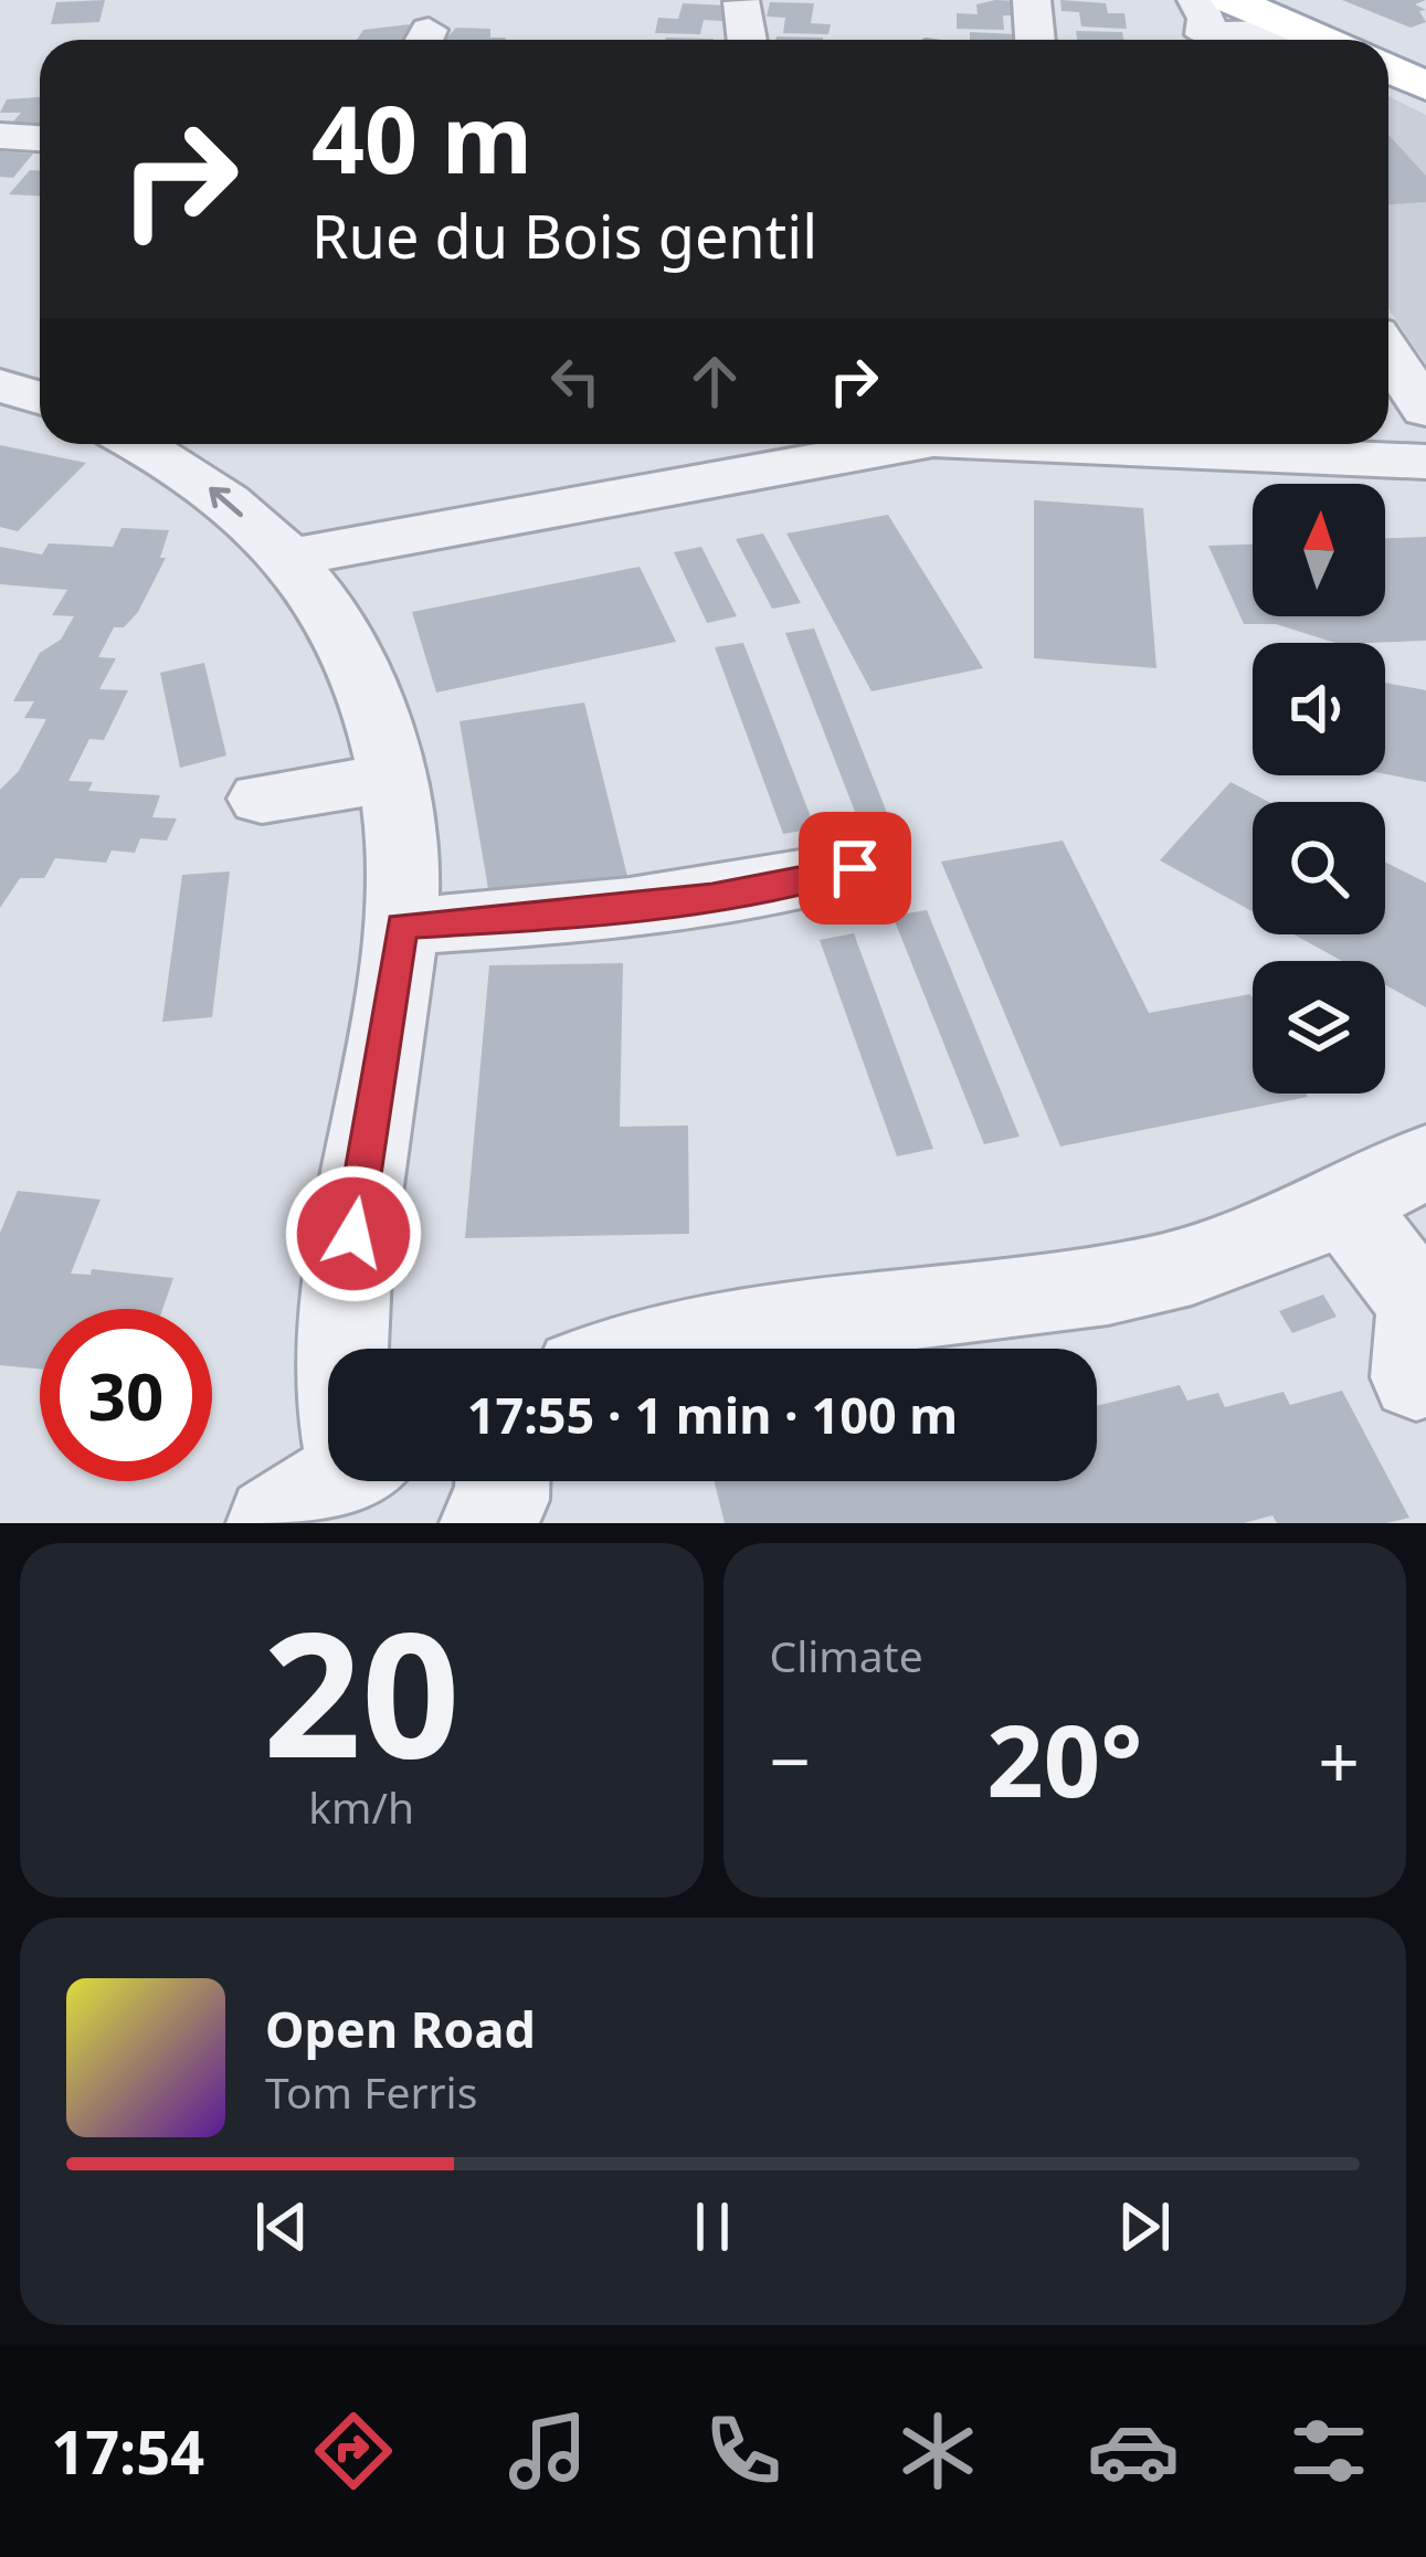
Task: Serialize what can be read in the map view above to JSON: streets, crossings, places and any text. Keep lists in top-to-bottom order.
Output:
{
  "north": "top",
  "page": {
    "turn": ["40 m", "Rue du Bois gentil"],
    "limit": "30",
    "trip": "17:55 · 1 min · 100 m",
    "tile": [
      ["20", "km/h"],
      "Climate"
    ],
    "heat": ["−", "20°", "+"],
    "song": ["Open Road", "Tom Ferris"],
    "tabs": "17:54"
  }
}
